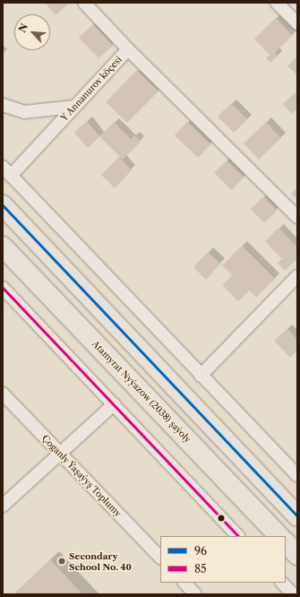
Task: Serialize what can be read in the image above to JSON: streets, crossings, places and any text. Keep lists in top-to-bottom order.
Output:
{
  "streets": {
    "main road": ["Atamyrat Nyýazow (2038) şaýoly"],
    "street": ["Y Annanurov köçesi", "Çoganly Ýaşaýyş Toplumy"]
  },
  "places": ["Secondary School No. 40"],
  "lines": ["transit line 96", "transit line 85"],
  "legend": ["96", "85"],
  "north": "top left"
}
